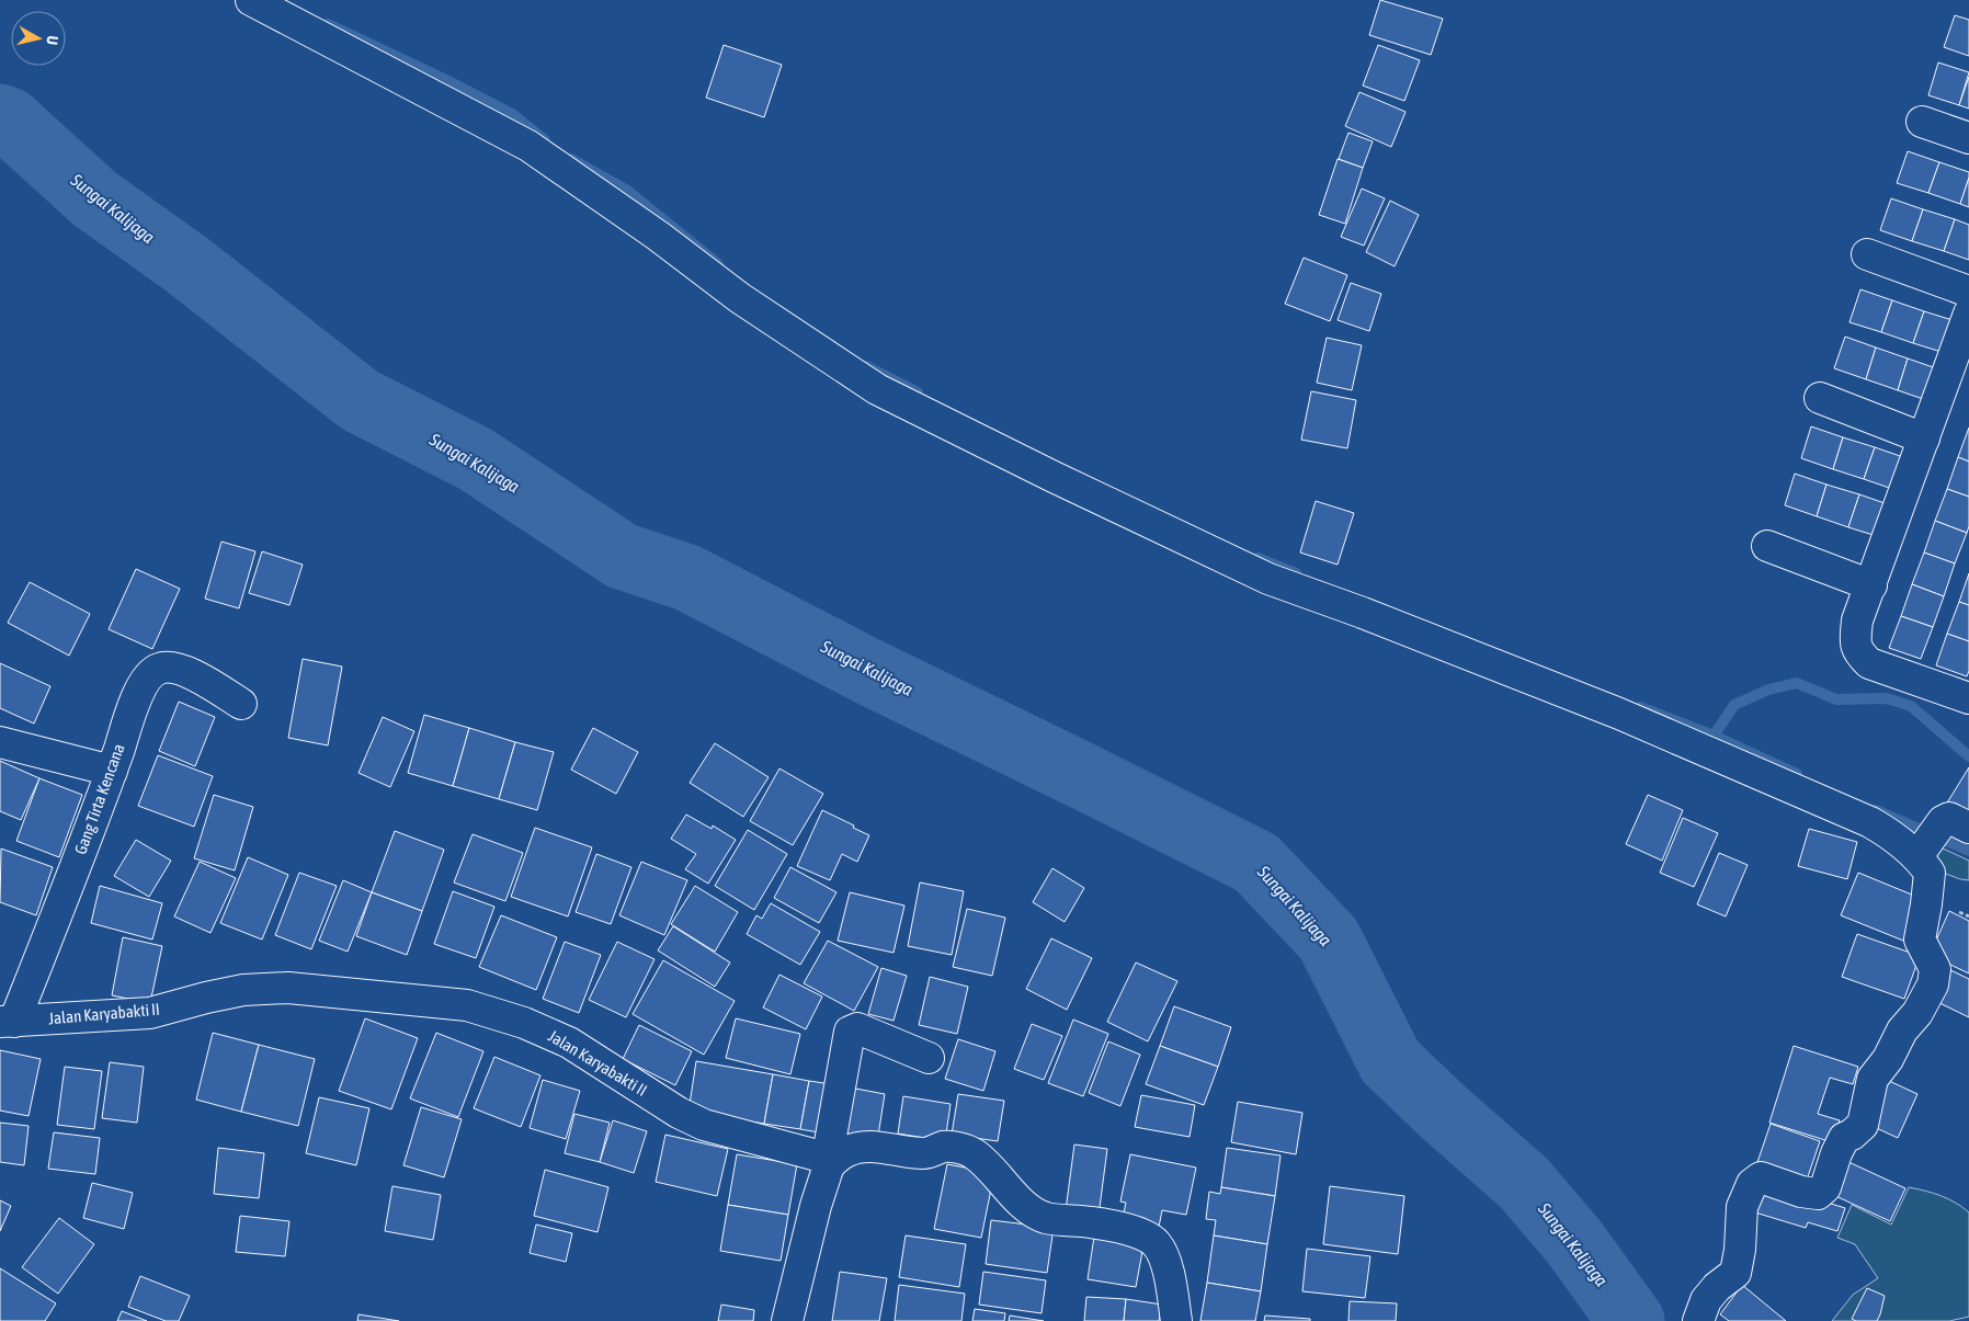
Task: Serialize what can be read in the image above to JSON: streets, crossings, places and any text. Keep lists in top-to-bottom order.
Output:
{
  "streets": {
    "street": ["Gang Tirta Kencana", "Jalan Karyabakti II"]
  },
  "crossings": [
    ["Gang Tirta Kencana", "Jalan Karyabakti II"]
  ],
  "water": ["Sungai Kalijaga"],
  "north": "right"
}
